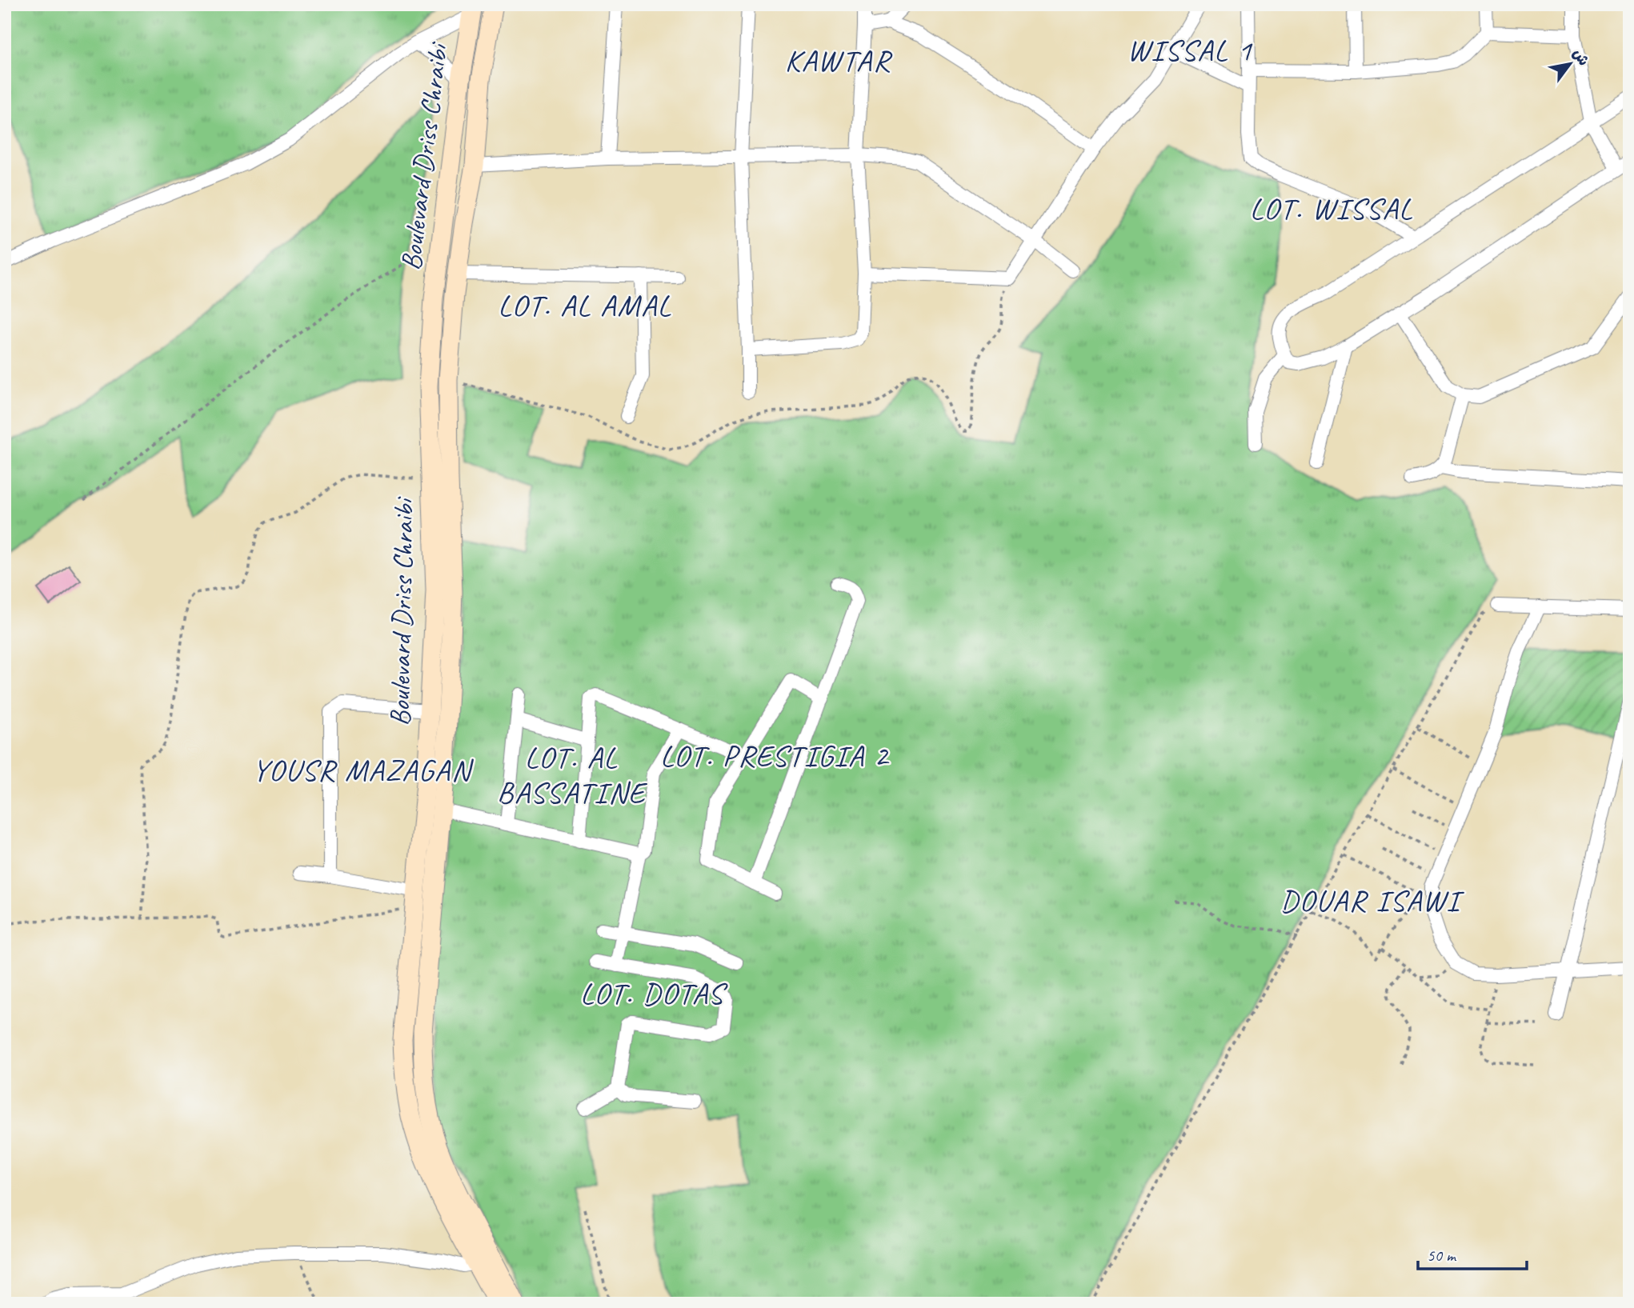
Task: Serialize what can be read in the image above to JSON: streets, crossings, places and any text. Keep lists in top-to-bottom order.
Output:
{
  "streets": {
    "main road": ["Boulevard Driss Chraibi"]
  },
  "districts": [
    "WISSAL 1",
    "KAWTAR",
    "LOT. WISSAL",
    "LOT. AL AMAL",
    "LOT. PRESTIGIA 2",
    "LOT. AL BASSATINE",
    "YOUSR MAZAGAN",
    "DOUAR ISAWI",
    "LOT. DOTAS"
  ],
  "scale_bar": "50 m",
  "north": "top right"
}
